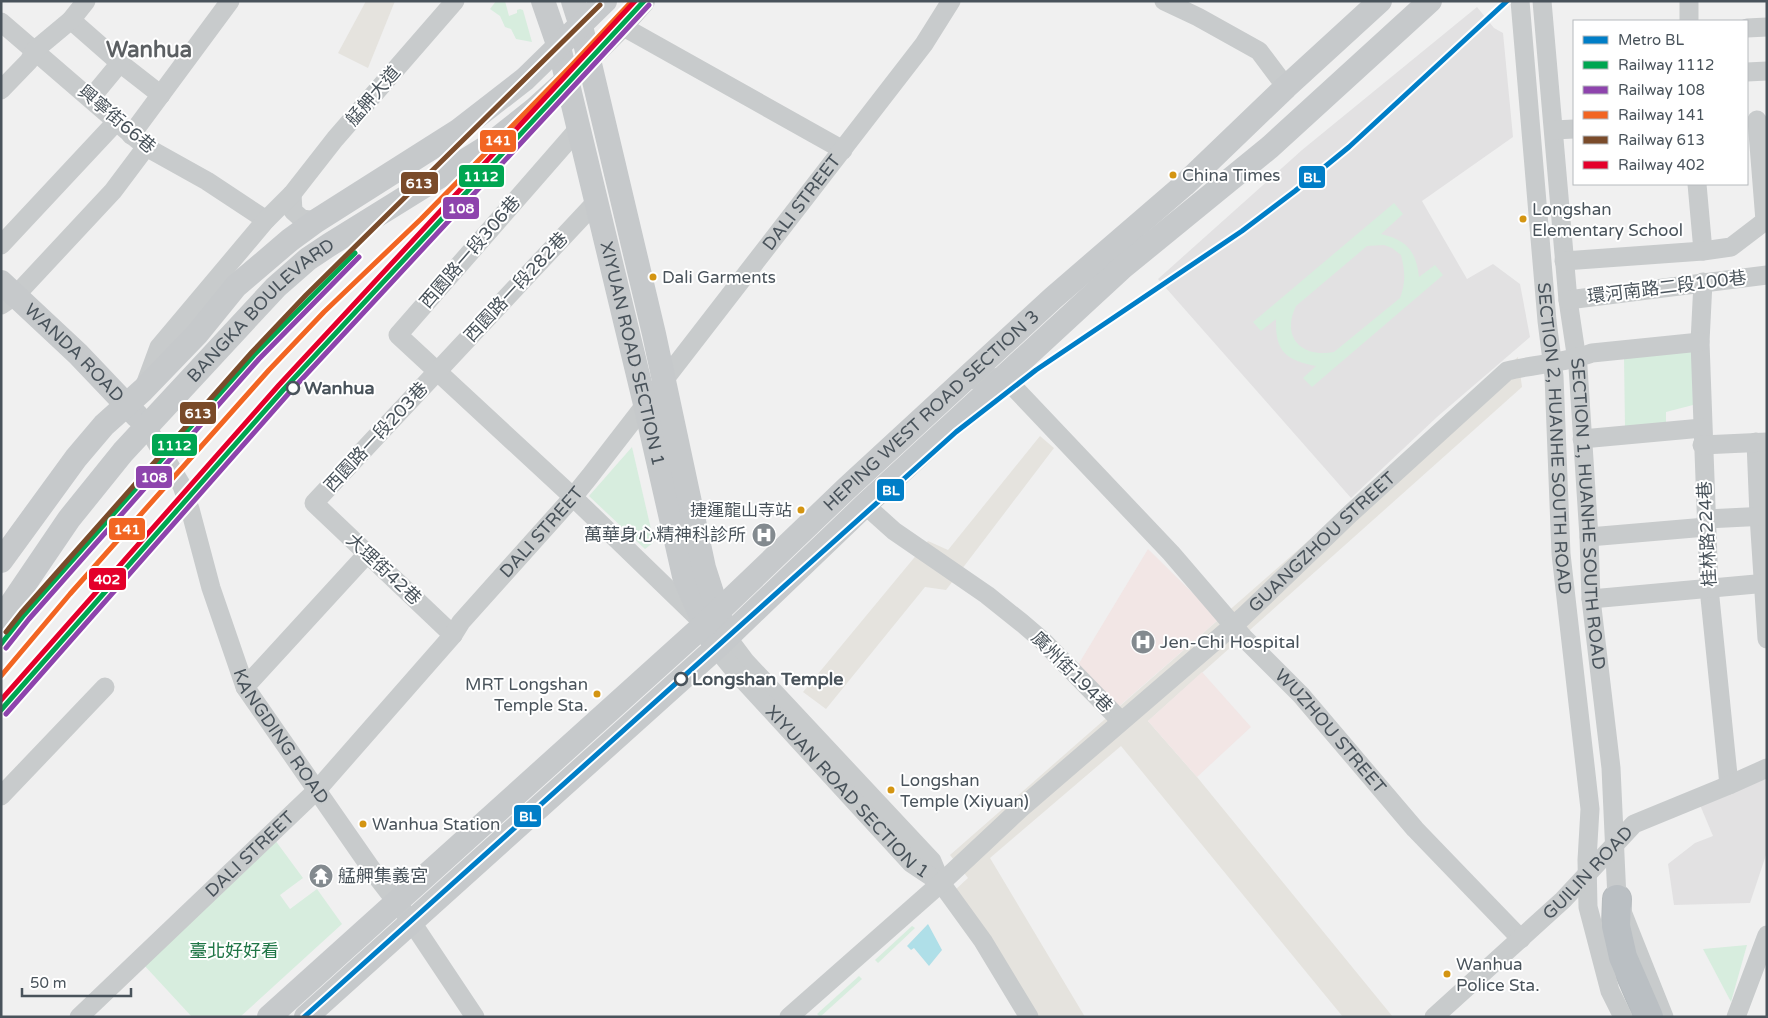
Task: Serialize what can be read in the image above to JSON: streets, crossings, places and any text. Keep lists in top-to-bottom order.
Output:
{
  "streets": {
    "main road": [
      "BANGKA BOULEVARD",
      "XIYUAN ROAD SECTION 1",
      "WANDA ROAD",
      "HEPING WEST ROAD SECTION 3"
    ],
    "street": [
      "艋舺大道",
      "興寧街66巷",
      "DALI STREET",
      "西園路一段306巷",
      "西園路一段282巷",
      "環河南路二段100巷",
      "西園路一段203巷",
      "SECTION 2, HUANHE SOUTH ROAD",
      "SECTION 1, HUANHE SOUTH ROAD",
      "桂林路224巷",
      "GUANGZHOU STREET",
      "大理街42巷",
      "廣州街194巷",
      "WUZHOU STREET",
      "KANGDING ROAD",
      "GUILIN ROAD"
    ]
  },
  "crossings": [
    ["艋舺大道", "興寧街66巷"],
    ["艋舺大道", "BANGKA BOULEVARD"],
    ["艋舺大道", "WANDA ROAD"],
    ["DALI STREET", "XIYUAN ROAD SECTION 1"],
    ["DALI STREET", "大理街42巷"],
    ["DALI STREET", "KANGDING ROAD"],
    ["西園路一段306巷", "西園路一段282巷"],
    ["西園路一段306巷", "XIYUAN ROAD SECTION 1"],
    ["西園路一段306巷", "西園路一段203巷"],
    ["西園路一段282巷", "XIYUAN ROAD SECTION 1"],
    ["西園路一段282巷", "西園路一段203巷"],
    ["環河南路二段100巷", "SECTION 1, HUANHE SOUTH ROAD"],
    ["環河南路二段100巷", "桂林路224巷"],
    ["BANGKA BOULEVARD", "XIYUAN ROAD SECTION 1"],
    ["BANGKA BOULEVARD", "WANDA ROAD"],
    ["BANGKA BOULEVARD", "KANGDING ROAD"],
    ["XIYUAN ROAD SECTION 1", "HEPING WEST ROAD SECTION 3"],
    ["XIYUAN ROAD SECTION 1", "西園路一段203巷"],
    ["XIYUAN ROAD SECTION 1", "GUANGZHOU STREET"],
    ["WANDA ROAD", "KANGDING ROAD"],
    ["HEPING WEST ROAD SECTION 3", "廣州街194巷"],
    ["HEPING WEST ROAD SECTION 3", "WUZHOU STREET"],
    ["HEPING WEST ROAD SECTION 3", "KANGDING ROAD"],
    ["西園路一段203巷", "大理街42巷"],
    ["SECTION 2, HUANHE SOUTH ROAD", "GUANGZHOU STREET"],
    ["SECTION 2, HUANHE SOUTH ROAD", "GUILIN ROAD"],
    ["SECTION 1, HUANHE SOUTH ROAD", "GUANGZHOU STREET"],
    ["SECTION 1, HUANHE SOUTH ROAD", "GUILIN ROAD"],
    ["桂林路224巷", "GUANGZHOU STREET"],
    ["桂林路224巷", "GUILIN ROAD"],
    ["GUANGZHOU STREET", "廣州街194巷"],
    ["GUANGZHOU STREET", "WUZHOU STREET"],
    ["WUZHOU STREET", "GUILIN ROAD"]
  ],
  "districts": ["Wanhua"],
  "parks": ["臺北好好看"],
  "places": {
    "other": [
      "China Times",
      "Longshan Elementary School",
      "Dali Garments",
      "Wanhua",
      "捷運龍山寺站",
      "Longshan Temple",
      "MRT Longshan Temple Sta.",
      "Longshan Temple (Xiyuan)",
      "Wanhua Station",
      "Wanhua Police Sta."
    ],
    "hospital": ["萬華身心精神科診所", "Jen-Chi Hospital"],
    "temple": ["艋舺集義宮"]
  },
  "lines": [
    "metro line BL",
    "rail line 1112",
    "rail line 141",
    "rail line 402",
    "rail line 108",
    "rail line 613"
  ],
  "legend": [
    "Metro BL",
    "Railway 1112",
    "Railway 108",
    "Railway 141",
    "Railway 613",
    "Railway 402"
  ],
  "scale_bar": "50 m"
}
